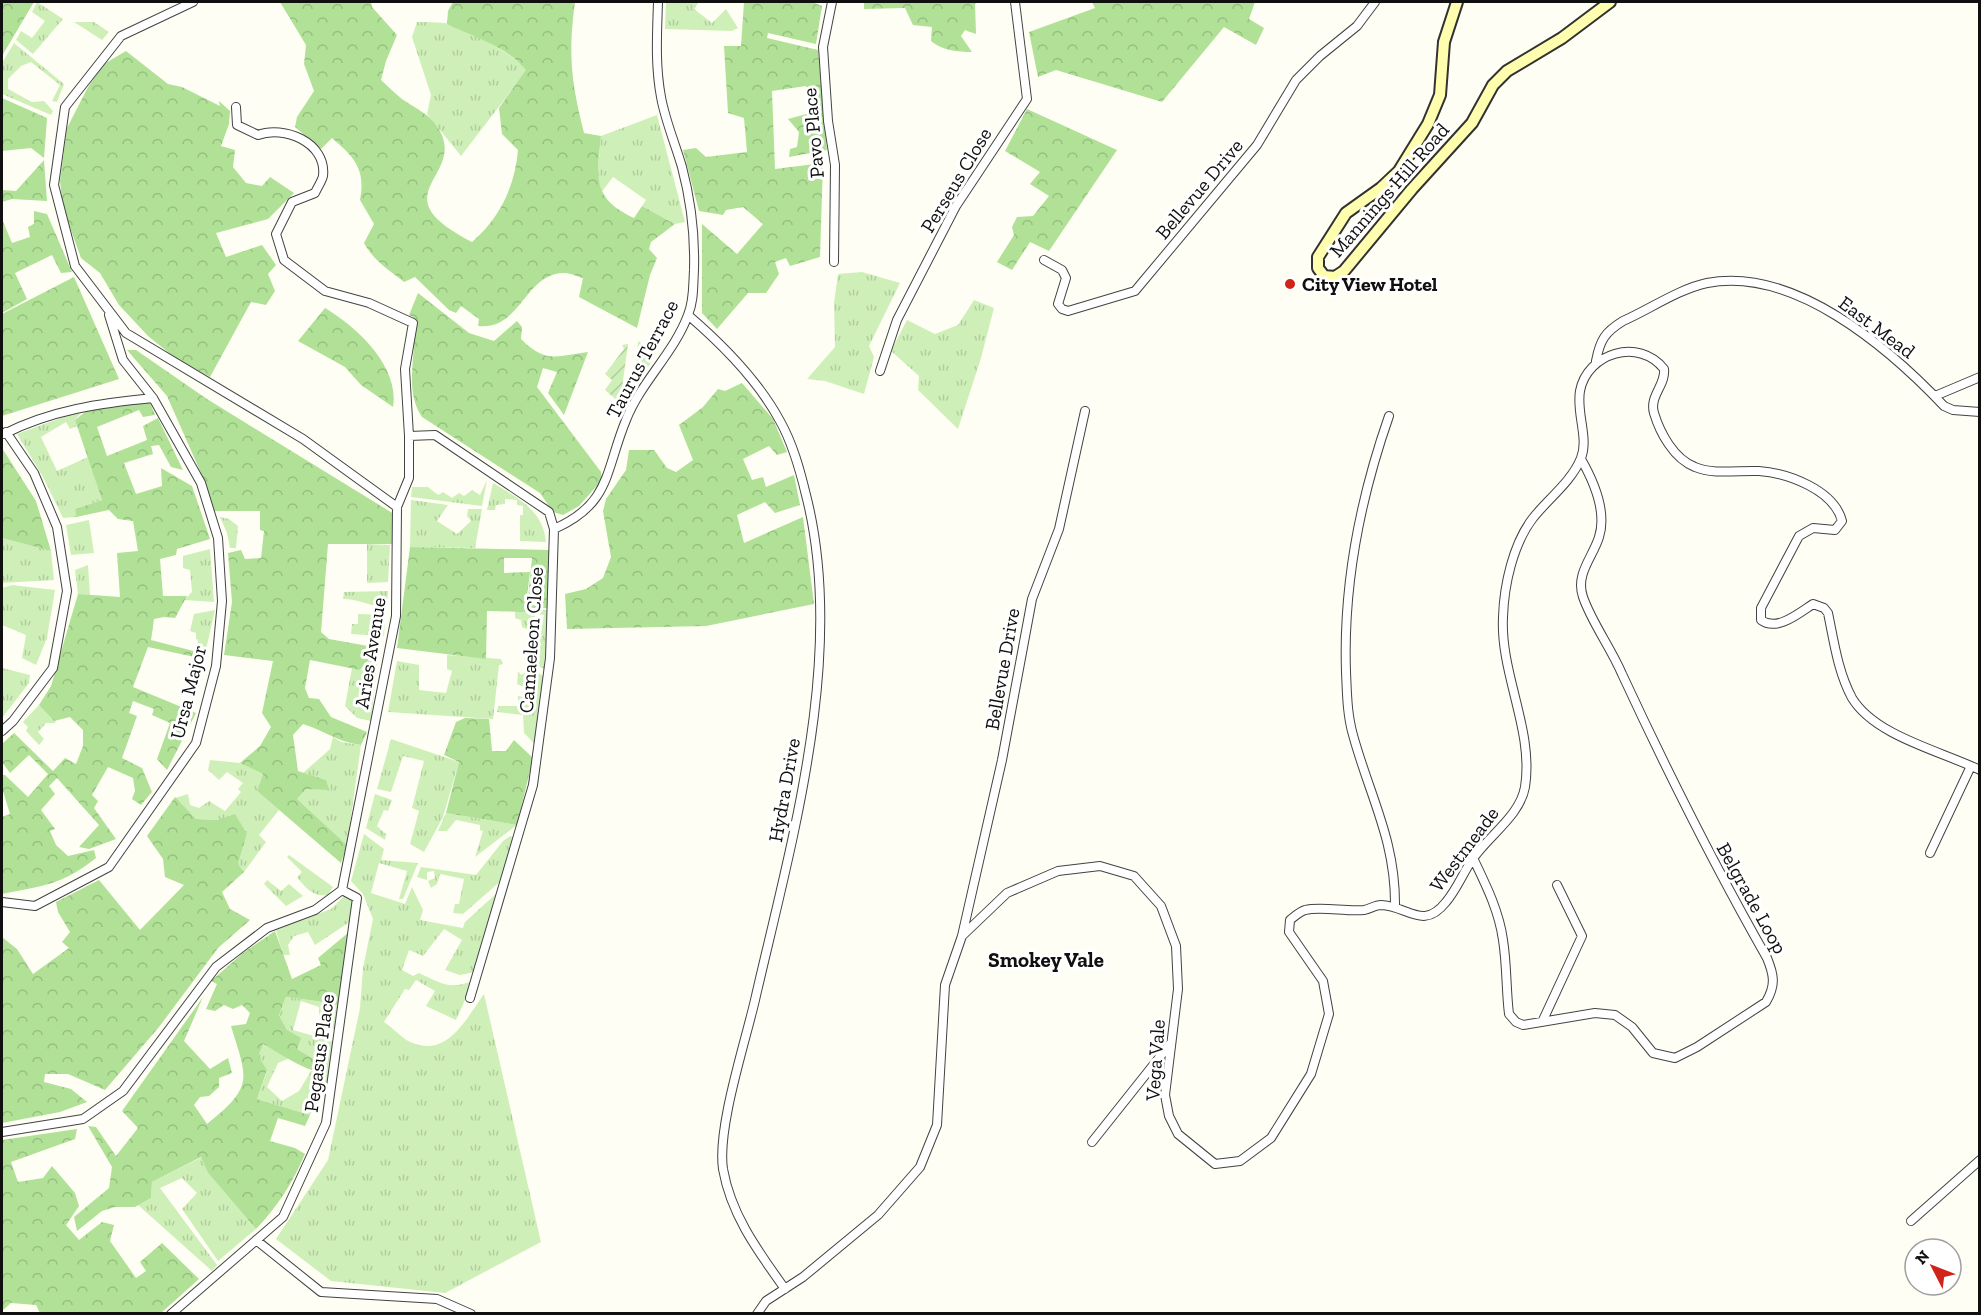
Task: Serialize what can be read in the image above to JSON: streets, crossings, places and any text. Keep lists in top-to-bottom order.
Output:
{
  "streets": {
    "main road": ["Mannings Hill Road"],
    "street": [
      "Pavo Place",
      "Perseus Close",
      "Bellevue Drive",
      "East Mead",
      "Taurus Terrace",
      "Camaeleon Close",
      "Aries Avenue",
      "Ursa Major",
      "Hydra Drive",
      "Westmeade",
      "Belgrade Loop",
      "Pegasus Place",
      "Vega Vale"
    ]
  },
  "crossings": [
    ["Bellevue Drive", "Hydra Drive"],
    ["Bellevue Drive", "Vega Vale"],
    ["Taurus Terrace", "Camaeleon Close"],
    ["Taurus Terrace", "Hydra Drive"],
    ["Aries Avenue", "Pegasus Place"],
    ["Westmeade", "Belgrade Loop"],
    ["Westmeade", "Vega Vale"]
  ],
  "districts": ["Smokey Vale"],
  "places": ["City View Hotel"],
  "north": "top left"
}
